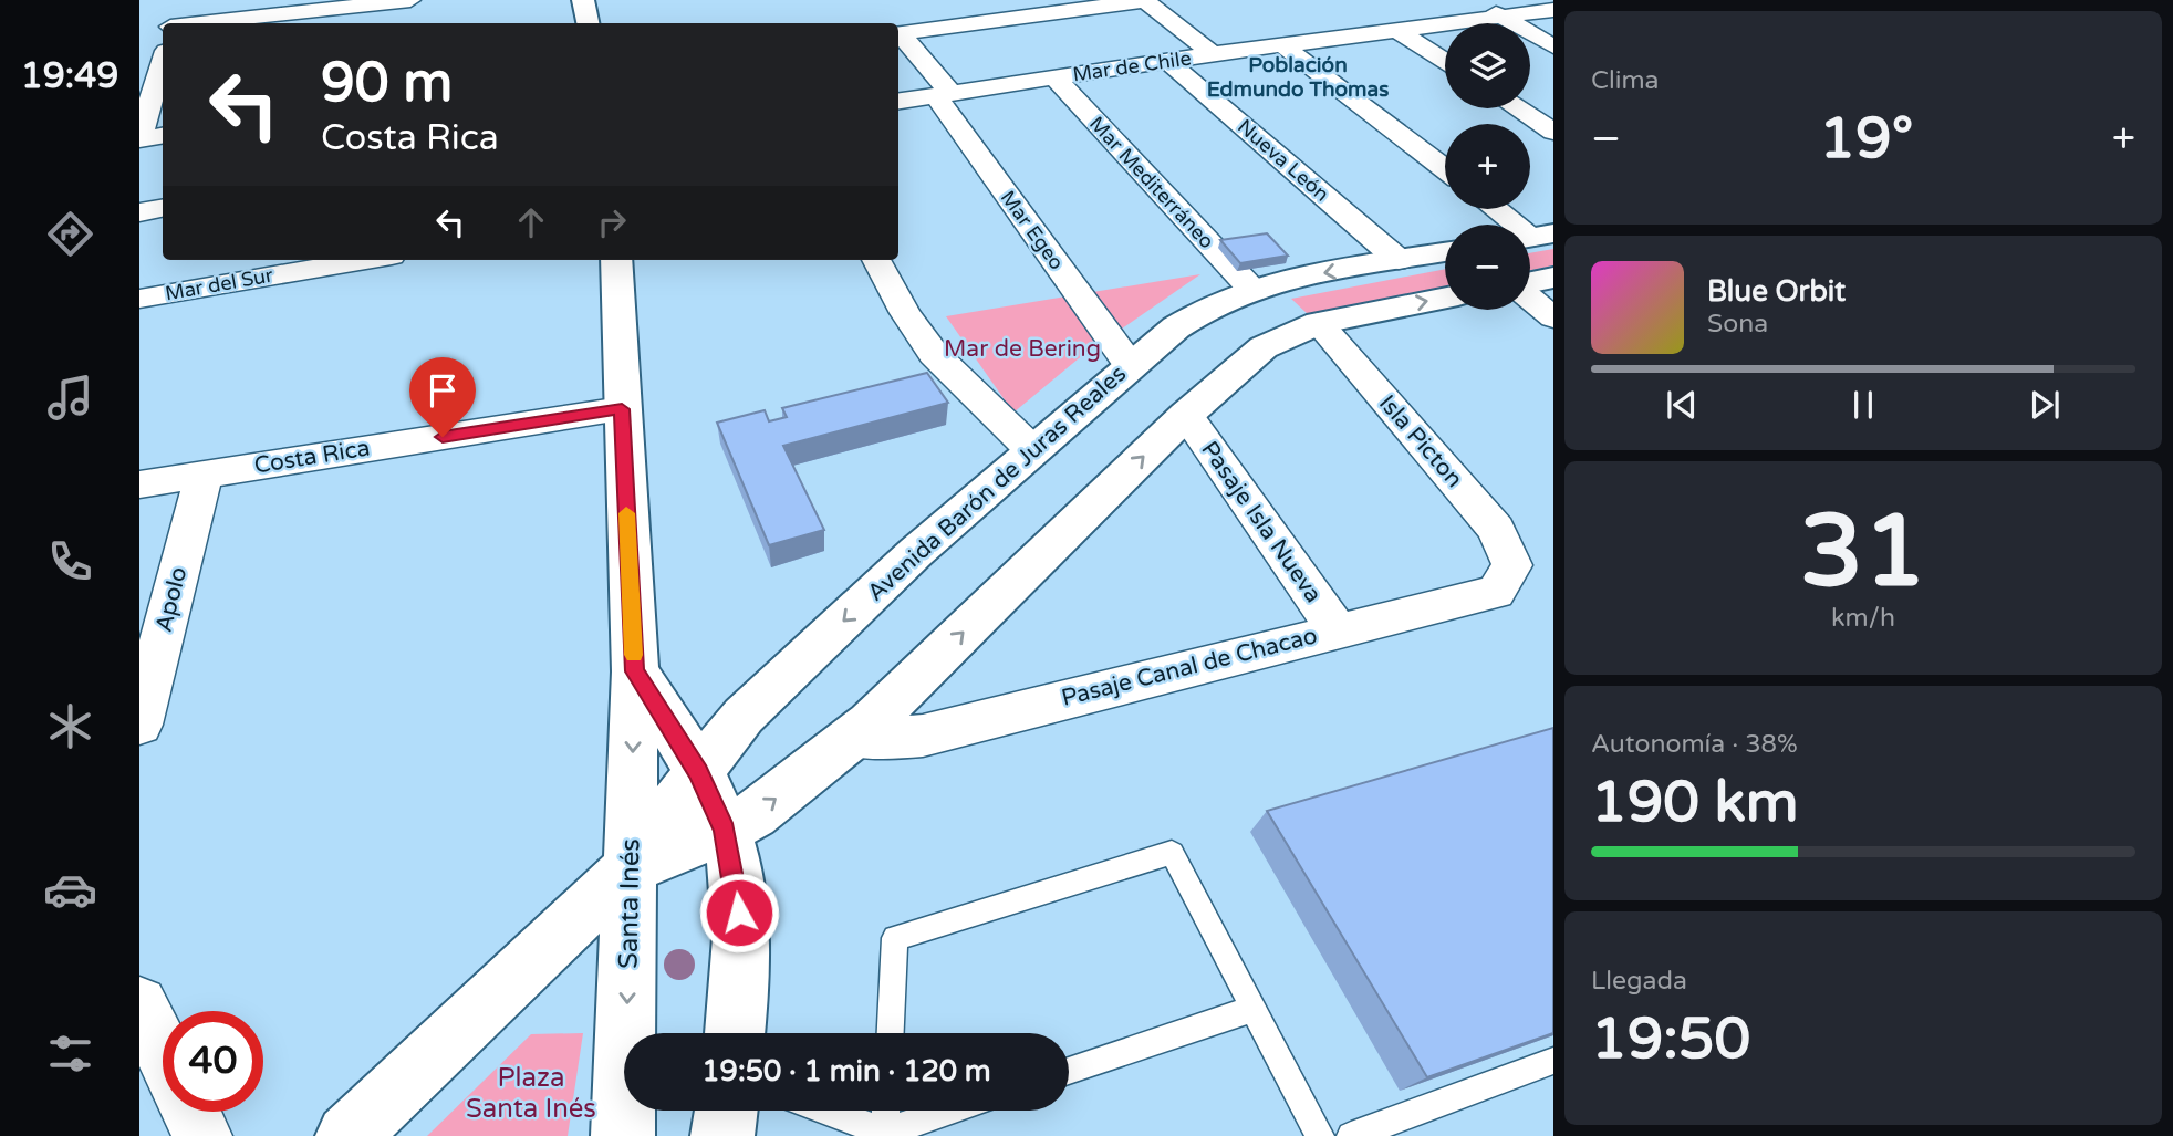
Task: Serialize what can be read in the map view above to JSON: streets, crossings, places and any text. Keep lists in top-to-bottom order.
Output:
{
  "streets": {
    "street": [
      "Mar de Chile",
      "Nueva León",
      "Mar Mediterráneo",
      "Mar Egeo",
      "Mar del Sur",
      "Isla Picton",
      "Costa Rica",
      "Avenida Barón de Juras Reales",
      "Pasaje Isla Nueva",
      "Apolo",
      "Pasaje Canal de Chacao",
      "Santa Inés"
    ]
  },
  "crossings": [
    ["Mar de Chile", "Nueva León"],
    ["Mar de Chile", "Mar Mediterráneo"],
    ["Mar de Chile", "Mar Egeo"],
    ["Nueva León", "Avenida Barón de Juras Reales"],
    ["Mar Mediterráneo", "Avenida Barón de Juras Reales"],
    ["Mar Egeo", "Avenida Barón de Juras Reales"],
    ["Isla Picton", "Avenida Barón de Juras Reales"],
    ["Isla Picton", "Pasaje Canal de Chacao"],
    ["Costa Rica", "Apolo"],
    ["Costa Rica", "Santa Inés"],
    ["Avenida Barón de Juras Reales", "Pasaje Isla Nueva"],
    ["Avenida Barón de Juras Reales", "Pasaje Canal de Chacao"],
    ["Avenida Barón de Juras Reales", "Santa Inés"],
    ["Pasaje Isla Nueva", "Pasaje Canal de Chacao"]
  ],
  "districts": ["Población Edmundo Thomas"],
  "parks": ["Mar de Bering", "Plaza Santa Inés"],
  "page": {
    "tabs": "19:49",
    "tile": [
      "Clima",
      ["31", "km/h"],
      ["Autonomía · 38%", "190 km"],
      ["Llegada", "19:50"]
    ],
    "map_buttons": ["+", "−"],
    "turn": ["90 m", "Costa Rica"],
    "heat": ["−", "19°", "+"],
    "song": ["Blue Orbit", "Sona"],
    "limit": "40",
    "trip": "19:50 · 1 min · 120 m"
  }
}
